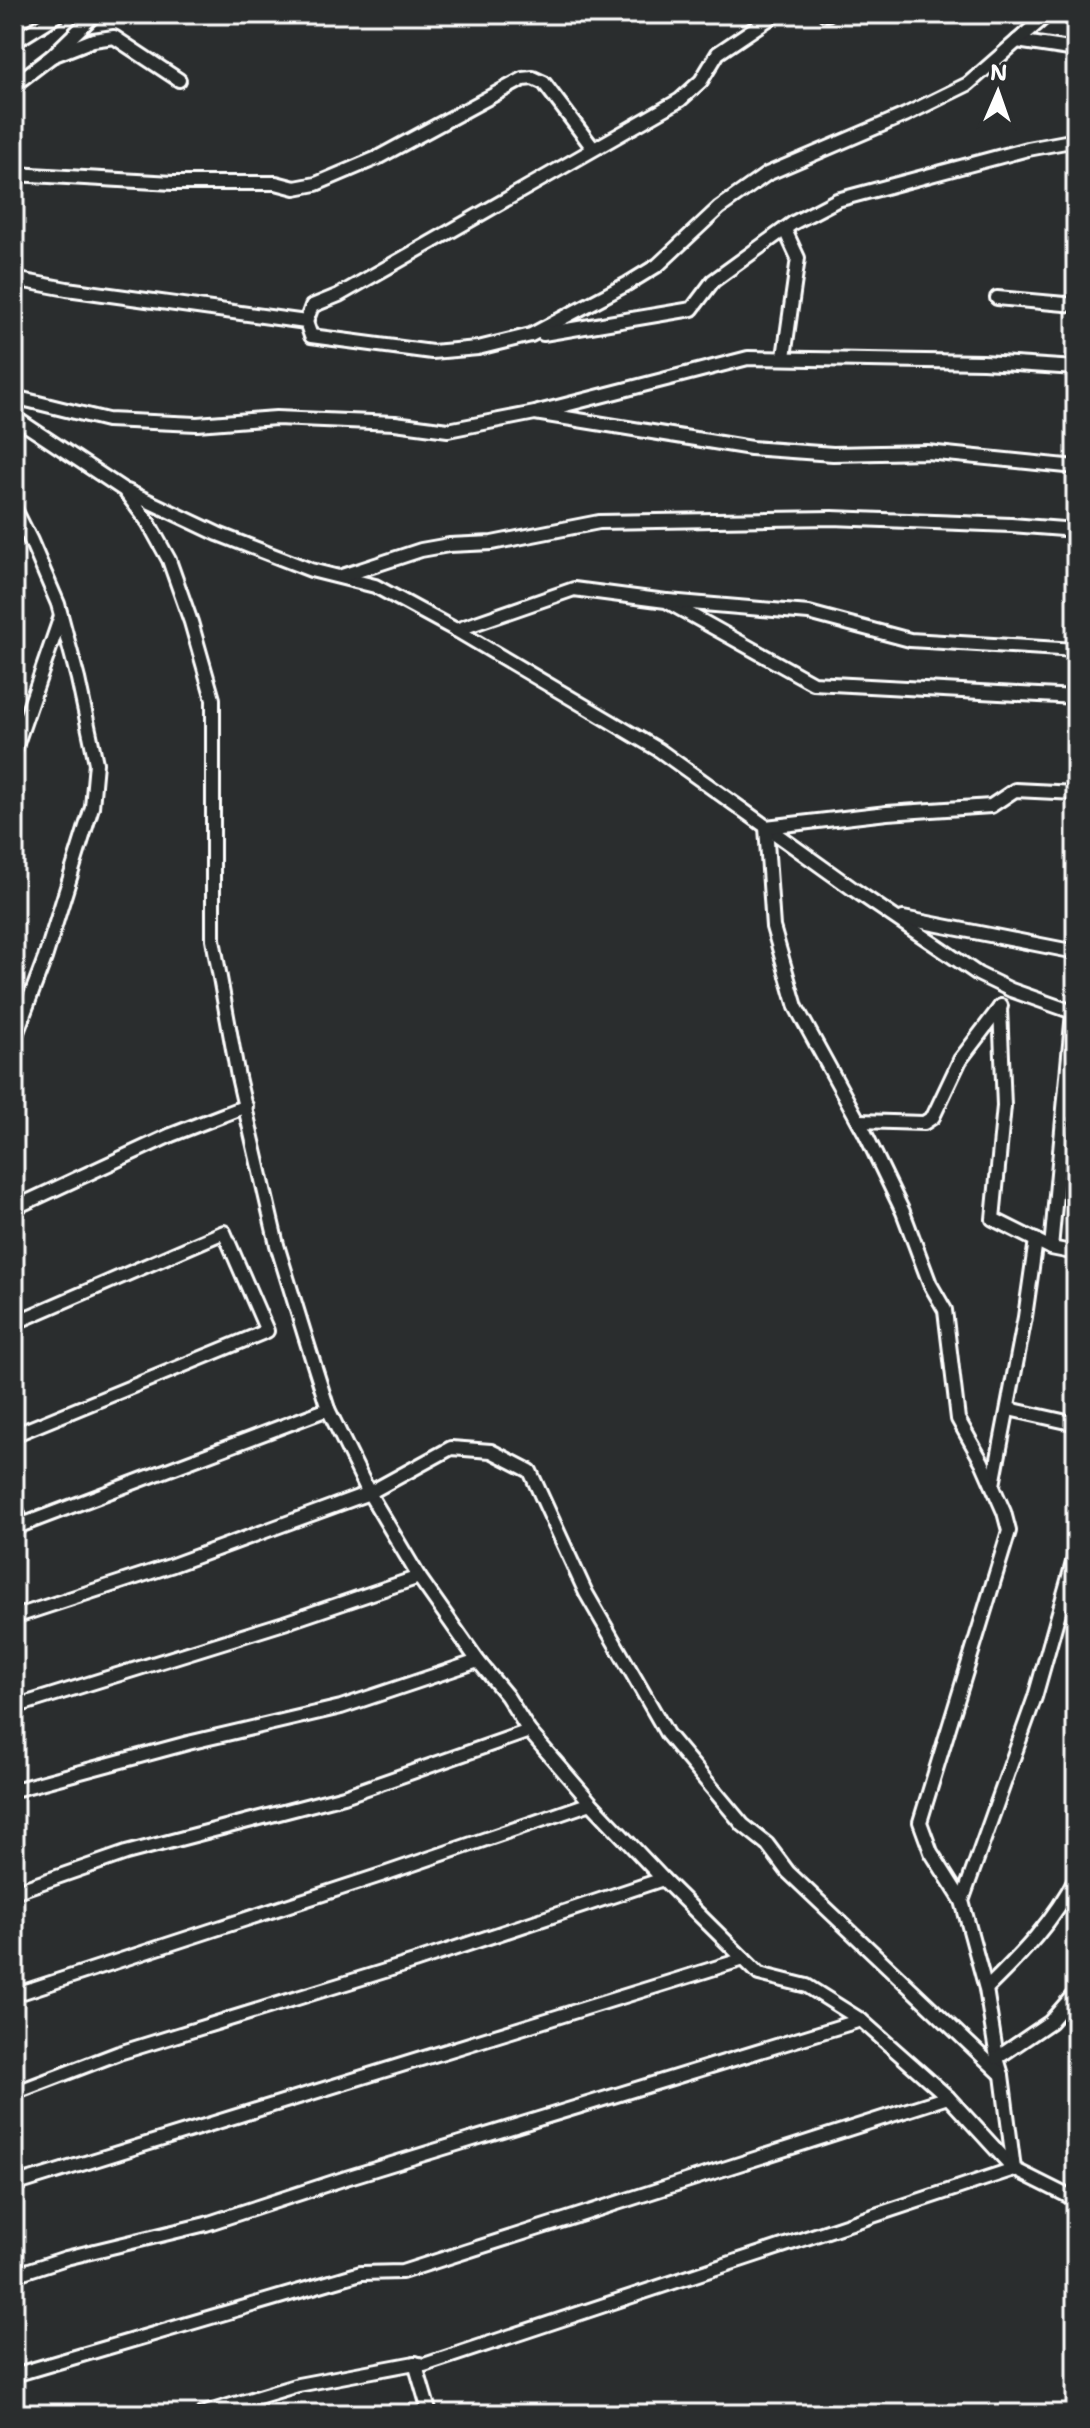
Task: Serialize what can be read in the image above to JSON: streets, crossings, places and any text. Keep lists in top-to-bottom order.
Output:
{
  "north": "top"
}
